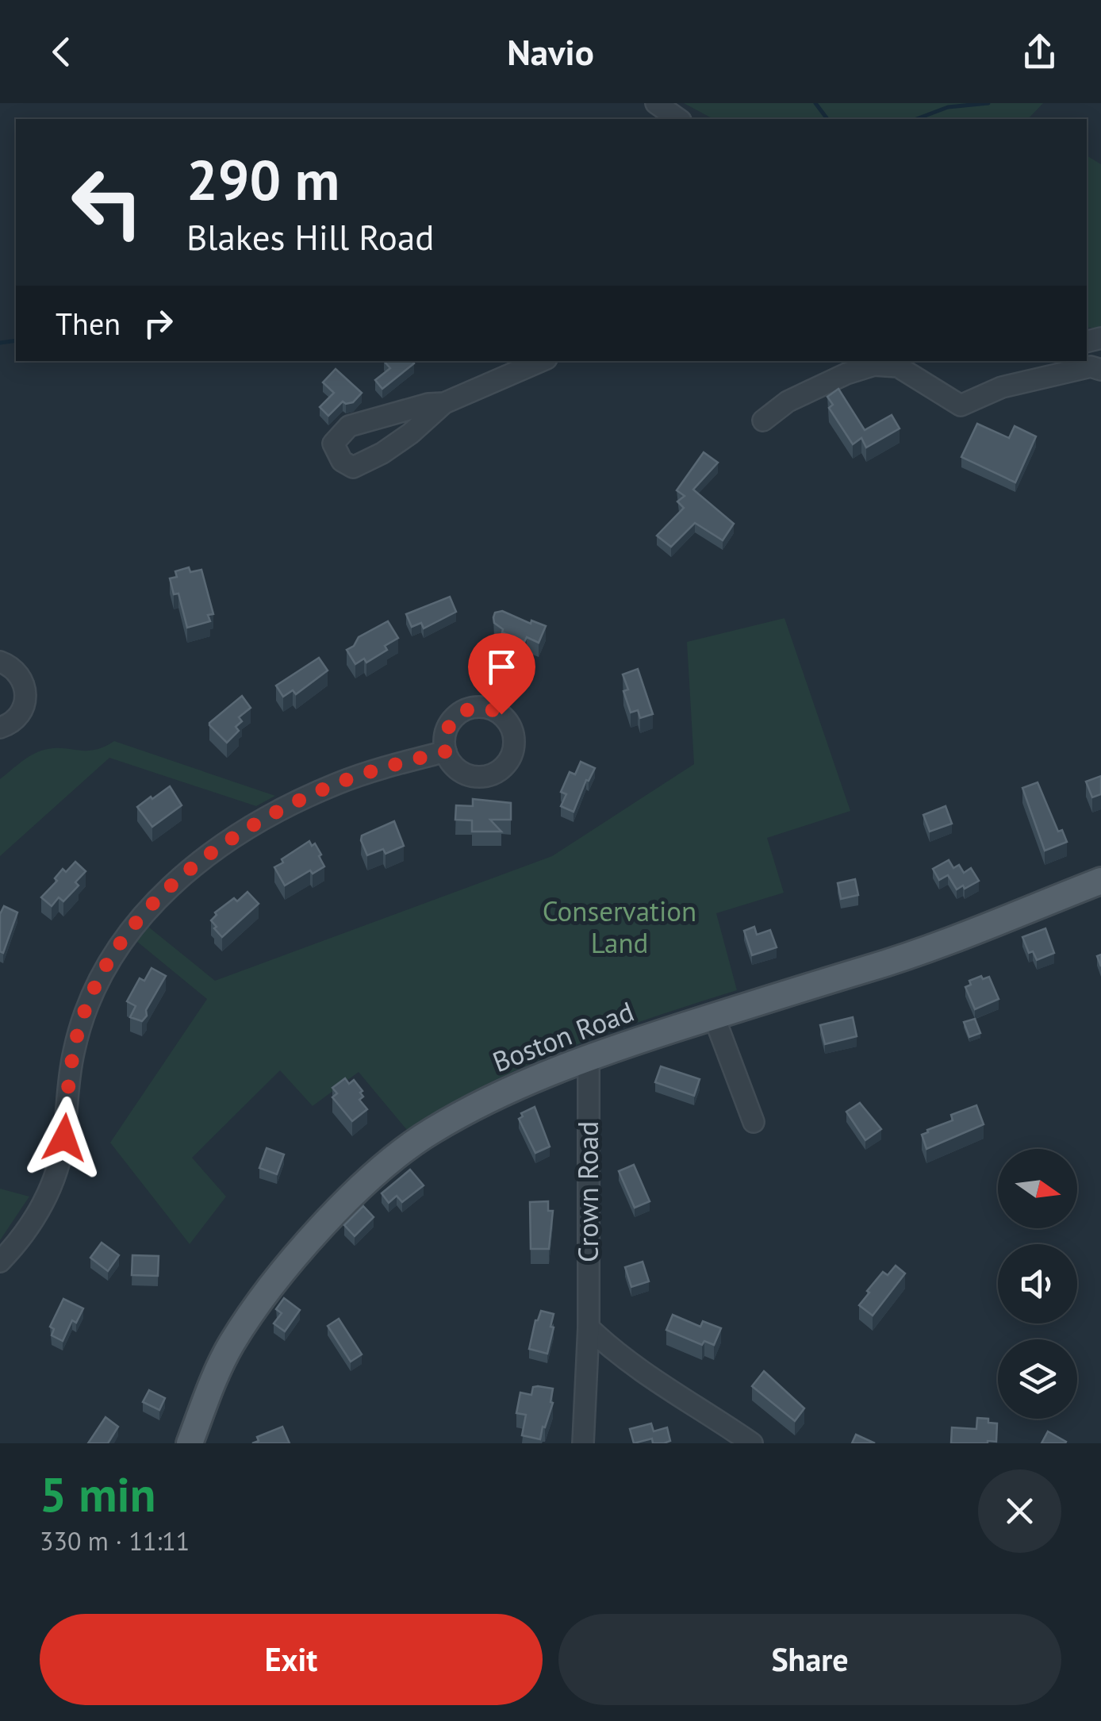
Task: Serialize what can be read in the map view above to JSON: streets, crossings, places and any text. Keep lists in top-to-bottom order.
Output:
{
  "streets": {
    "main road": ["Boston Road"],
    "street": ["Crown Road"]
  },
  "crossings": [
    ["Boston Road", "Crown Road"]
  ],
  "parks": ["Conservation Land"],
  "north": "right",
  "page": {
    "header": "Navio",
    "turn": ["290 m", "Blakes Hill Road"],
    "then": "Then",
    "heading": ["5 min", "330 m · 11:11"],
    "buttons": ["Exit", "Share"]
  }
}
